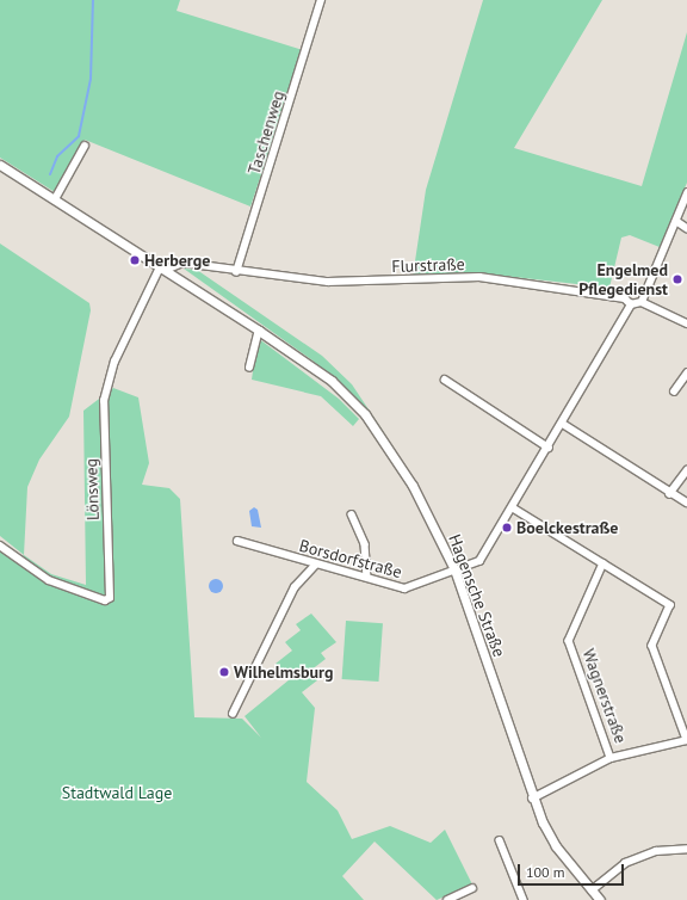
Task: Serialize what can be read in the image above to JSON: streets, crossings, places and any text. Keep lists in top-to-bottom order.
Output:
{
  "streets": {
    "street": [
      "Taschenweg",
      "Flurstraße",
      "Lönsweg",
      "Borsdorfstraße",
      "Hagensche Straße",
      "Wagnerstraße"
    ]
  },
  "crossings": [
    ["Taschenweg", "Flurstraße"],
    ["Flurstraße", "Lönsweg"],
    ["Flurstraße", "Hagensche Straße"],
    ["Lönsweg", "Hagensche Straße"],
    ["Borsdorfstraße", "Hagensche Straße"]
  ],
  "parks": ["Stadtwald Lage"],
  "places": [
    "Herberge",
    "Engelmed Pflegedienst",
    "Boelckestraße",
    "Wilhelmsburg"
  ],
  "scale_bar": "100 m"
}
